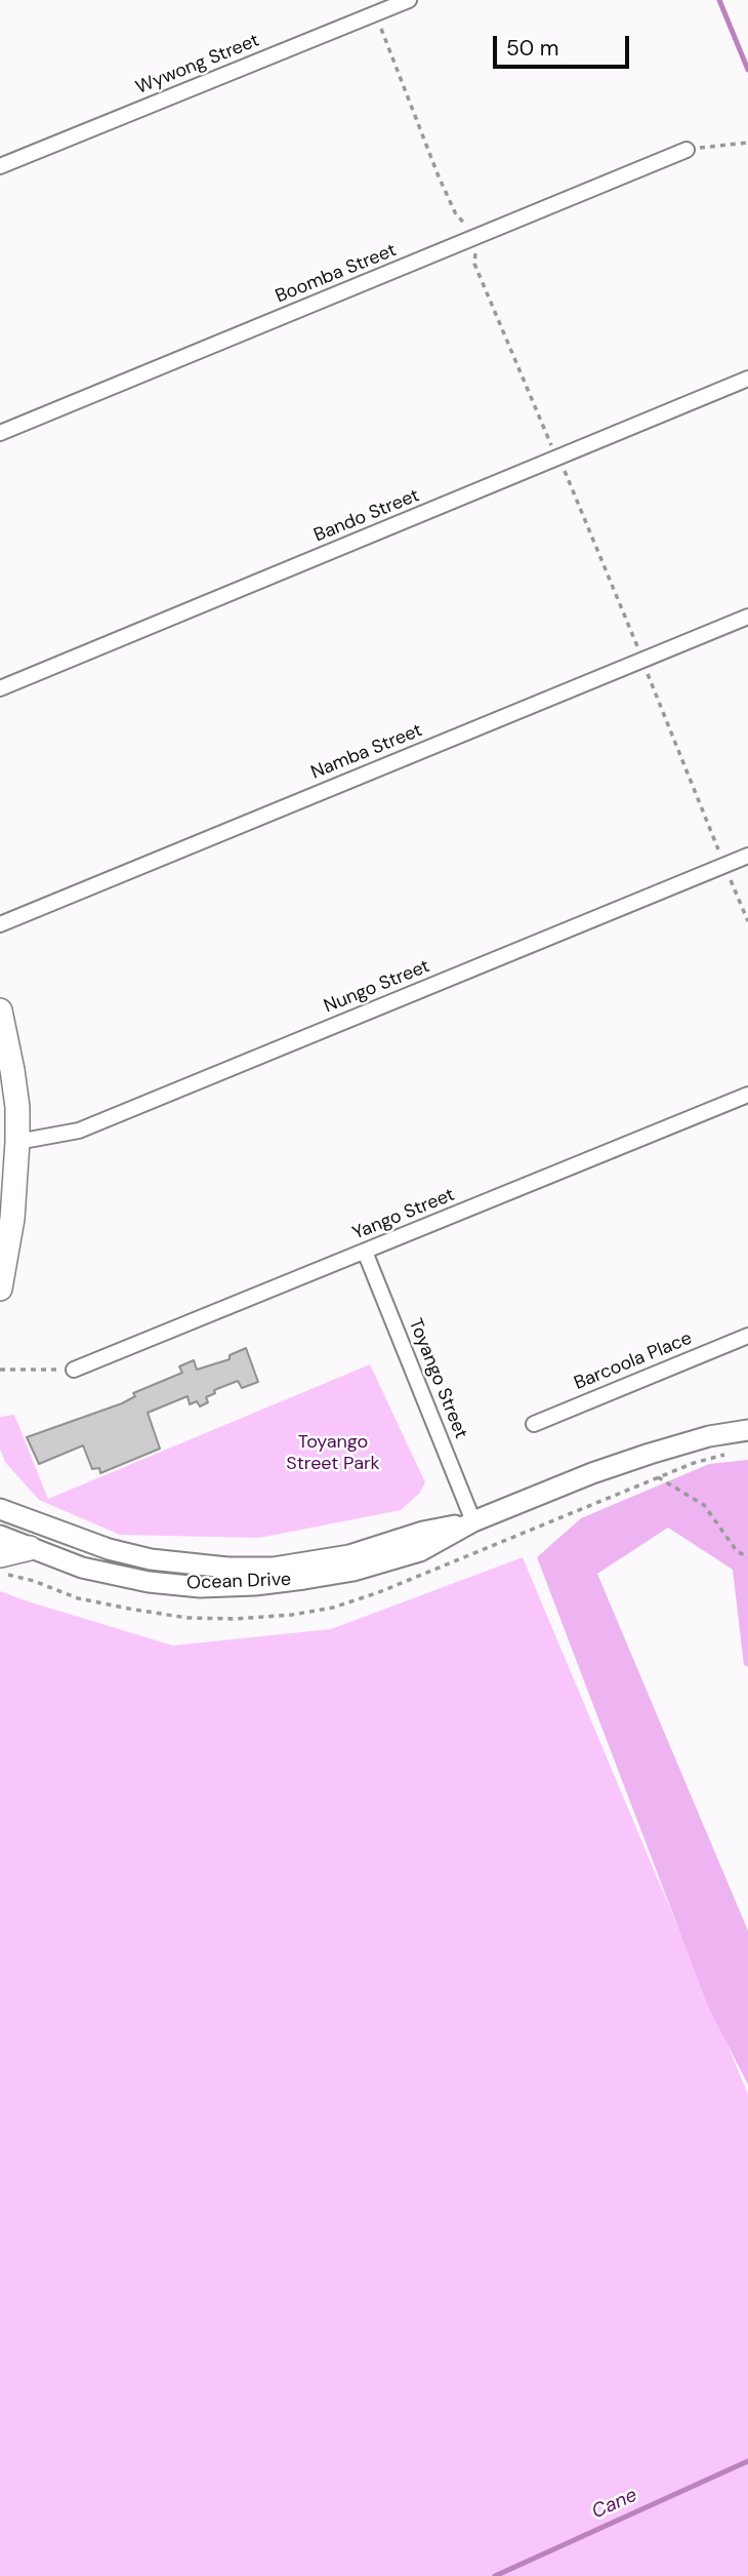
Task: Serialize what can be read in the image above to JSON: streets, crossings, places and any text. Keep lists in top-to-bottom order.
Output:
{
  "streets": {
    "street": [
      "Wywong Street",
      "Boomba Street",
      "Bando Street",
      "Namba Street",
      "Nungo Street",
      "Yango Street",
      "Barcoola Place",
      "Toyango Street",
      "Ocean Drive"
    ]
  },
  "crossings": [
    ["Yango Street", "Toyango Street"],
    ["Toyango Street", "Ocean Drive"]
  ],
  "water": ["Cane"],
  "parks": ["Toyango Street Park"],
  "scale_bar": "50 m"
}
